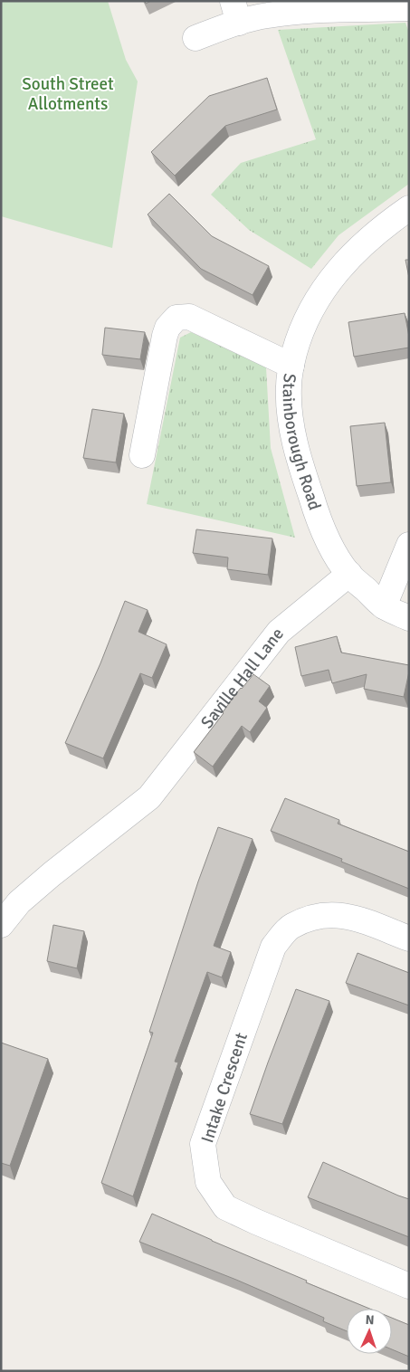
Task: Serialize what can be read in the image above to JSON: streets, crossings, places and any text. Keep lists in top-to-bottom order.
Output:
{
  "streets": {
    "street": ["Stainborough Road", "Saville Hall Lane", "Intake Crescent"]
  },
  "crossings": [
    ["Stainborough Road", "Saville Hall Lane"]
  ],
  "parks": ["South Street Allotments"],
  "north": "top"
}
